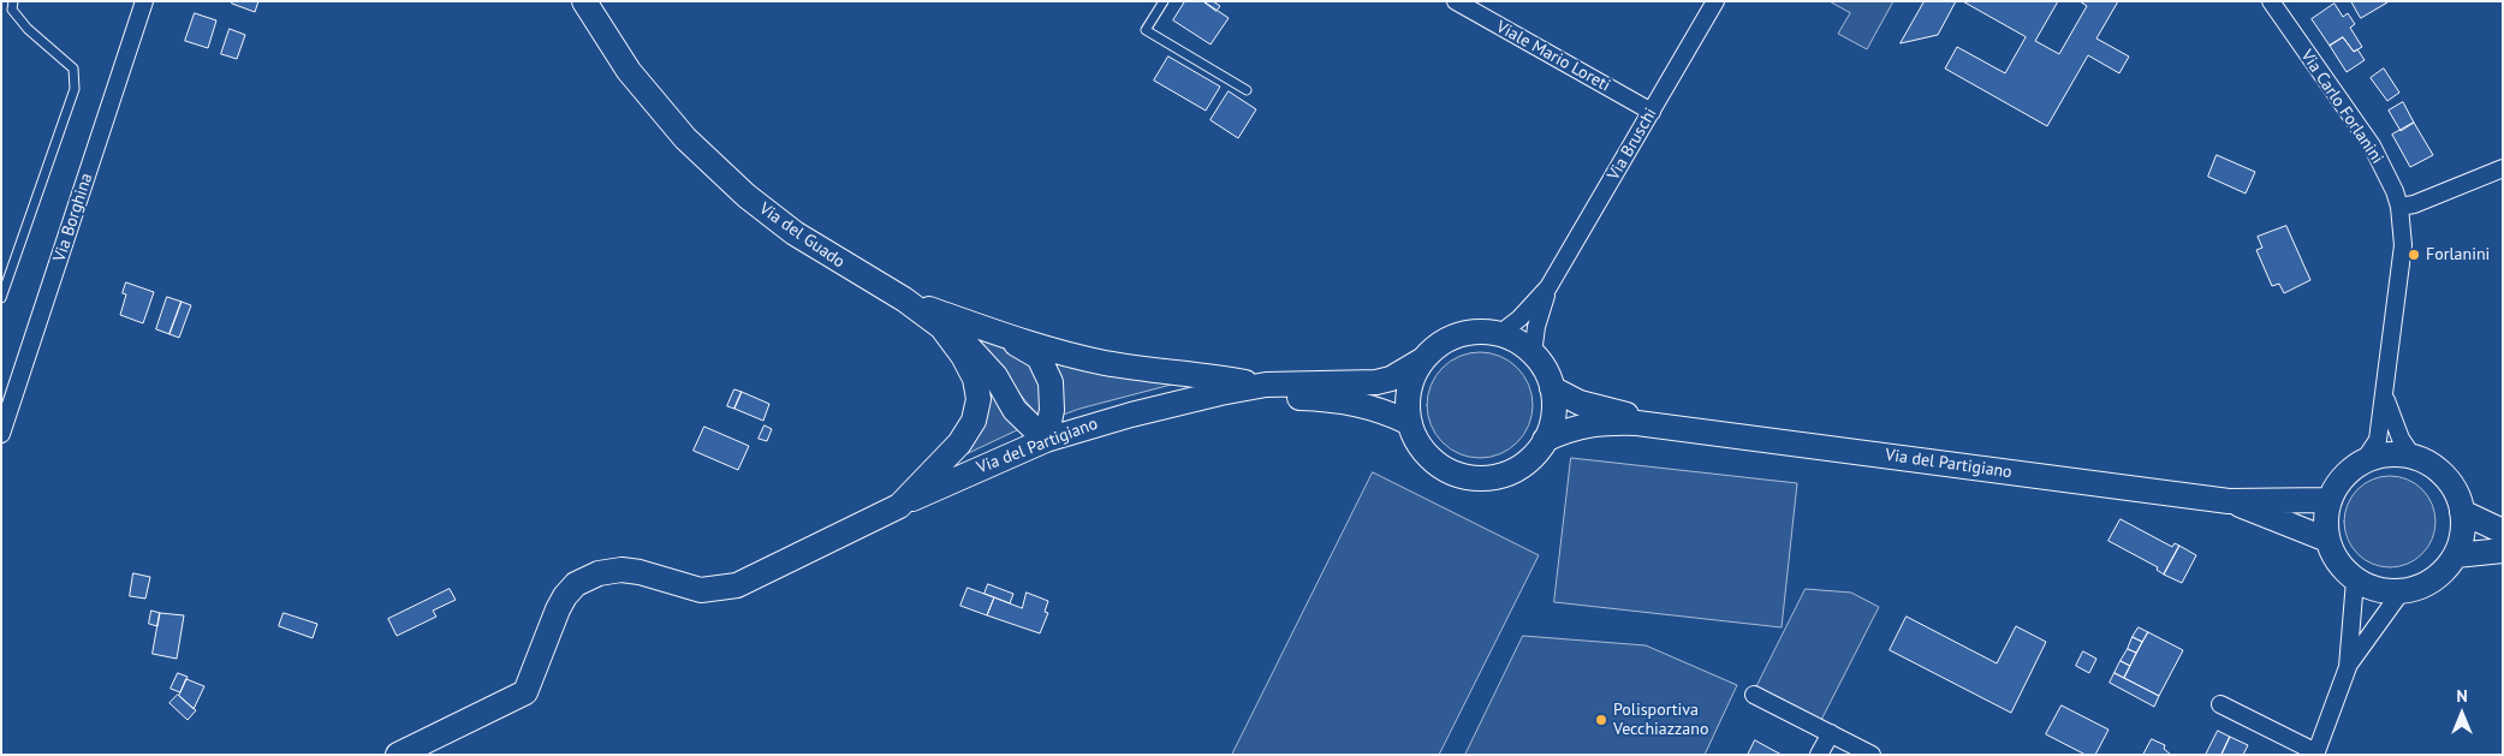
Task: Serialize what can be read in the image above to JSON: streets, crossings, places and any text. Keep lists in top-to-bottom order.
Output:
{
  "streets": {
    "main road": ["Via del Guado", "Via del Partigiano"],
    "street": [
      "Viale Mario Loreti",
      "Via Carlo Forlanini",
      "Via Bruschi",
      "Via Borghina"
    ]
  },
  "crossings": [
    ["Viale Mario Loreti", "Via Bruschi"],
    ["Via Carlo Forlanini", "Via del Partigiano"],
    ["Via Bruschi", "Via del Partigiano"],
    ["Via del Guado", "Via del Partigiano"]
  ],
  "places": ["Forlanini", "Polisportiva Vecchiazzano"],
  "north": "top"
}
